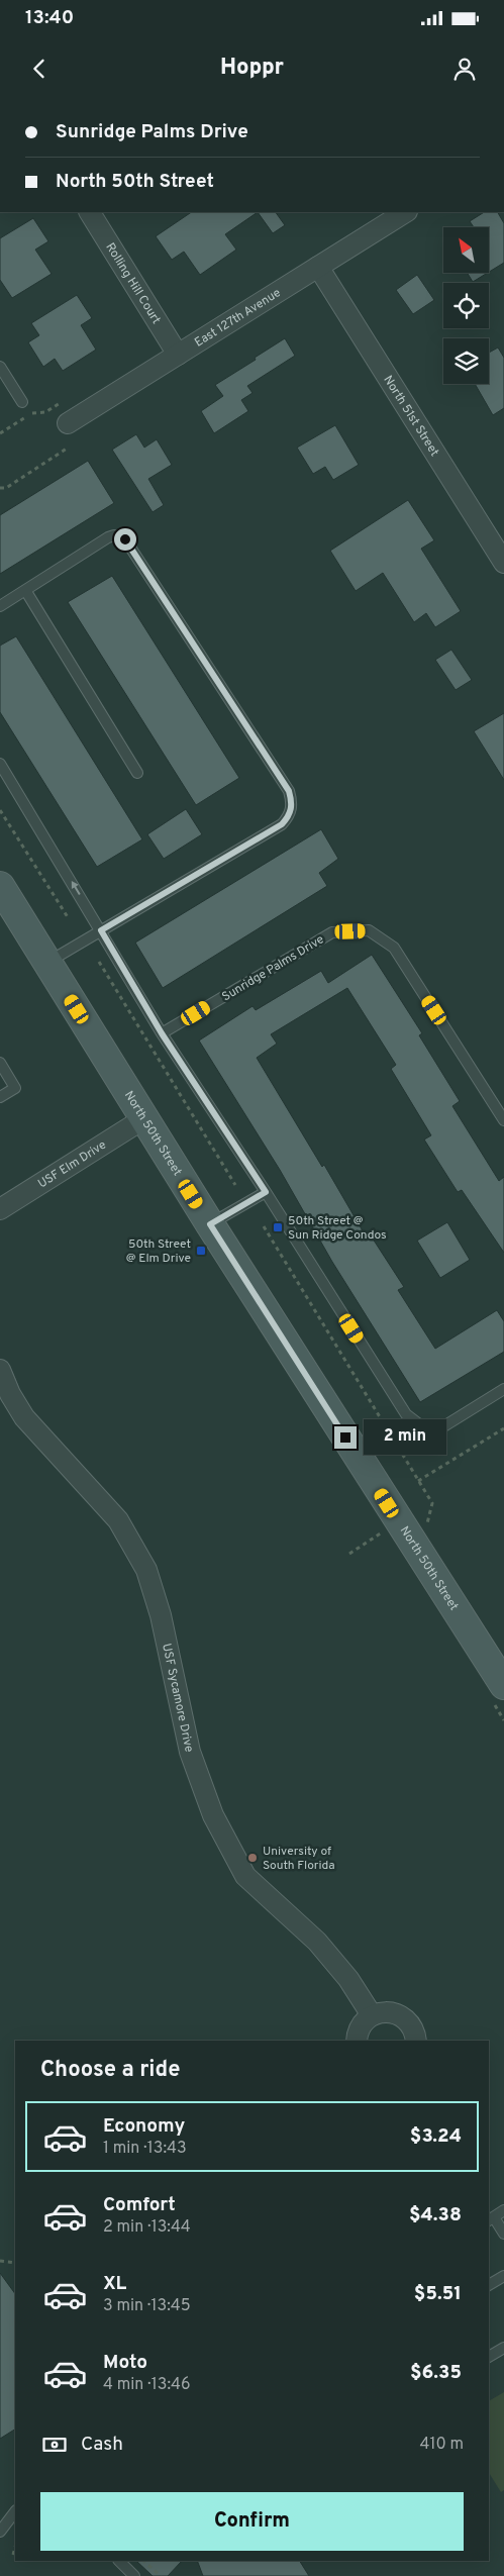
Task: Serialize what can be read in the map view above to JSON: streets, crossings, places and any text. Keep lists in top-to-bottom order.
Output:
{
  "streets": {
    "street": [
      "Rolling Hill Court",
      "East 127th Avenue",
      "North 51st Street",
      "North 50th Street",
      "USF Elm Drive",
      "USF Sycamore Drive"
    ],
    "lane": ["Sunridge Palms Drive"]
  },
  "crossings": [
    ["Rolling Hill Court", "East 127th Avenue"],
    ["East 127th Avenue", "North 51st Street"],
    ["North 50th Street", "USF Elm Drive"]
  ],
  "places": {
    "transit": ["50th Street @ Sun Ridge Condos", "50th Street @ Elm Drive"],
    "other": ["University of South Florida"]
  },
  "north": "top left",
  "page": {
    "status": "13:40",
    "header": "Hoppr",
    "banner": ["Sunridge Palms Drive", "North 50th Street"],
    "bubble": "2 min",
    "heading": "Choose a ride",
    "list": [
      {
        "name": "Economy",
        "note": "1 min · 13:43",
        "value": "$3.24"
      },
      {
        "name": "Comfort",
        "note": "2 min · 13:44",
        "value": "$4.38"
      },
      {
        "name": "XL",
        "note": "3 min · 13:45",
        "value": "$5.51"
      },
      {
        "name": "Moto",
        "note": "4 min · 13:46",
        "value": "$6.35"
      }
    ],
    "pay": ["Cash", "410 m"],
    "buttons": "Confirm"
  }
}
